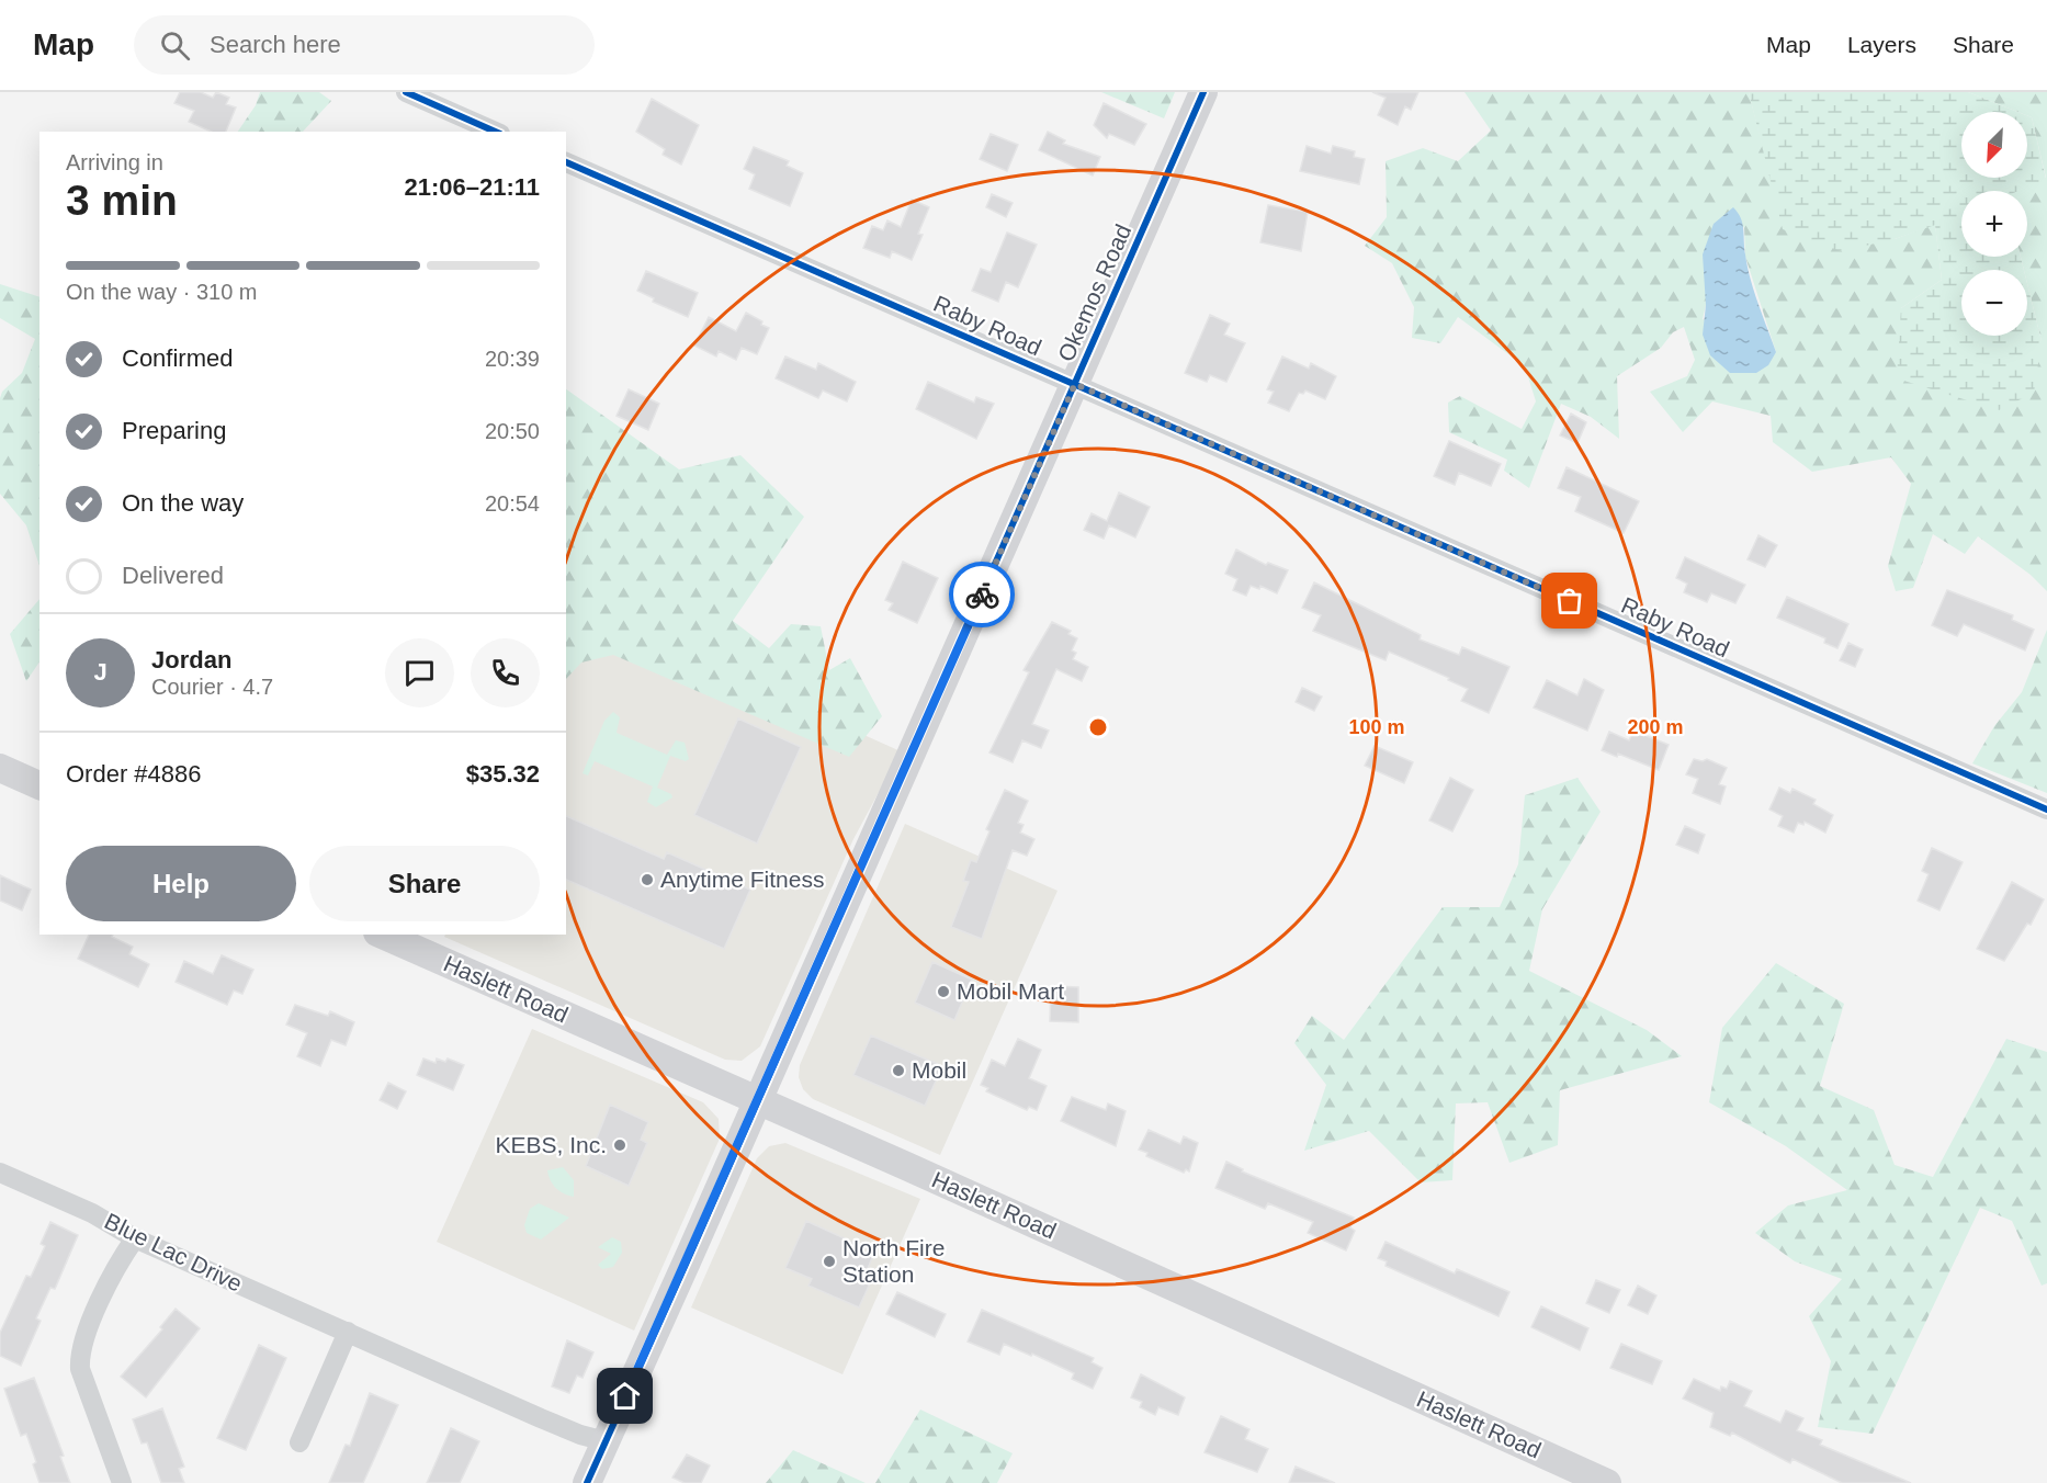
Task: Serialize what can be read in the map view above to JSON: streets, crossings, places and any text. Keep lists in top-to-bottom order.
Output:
{
  "streets": {
    "street": [
      "Okemos Road",
      "Raby Road",
      "Haslett Road",
      "Blue Lac Drive"
    ]
  },
  "crossings": [
    ["Okemos Road", "Raby Road"],
    ["Okemos Road", "Haslett Road"],
    ["Okemos Road", "Blue Lac Drive"]
  ],
  "places": [
    "Anytime Fitness",
    "Mobil Mart",
    "Mobil",
    "KEBS, Inc.",
    "North Fire Station"
  ],
  "north": "bottom left",
  "page": {
    "header": "Map",
    "search": "Search here",
    "nav": ["Map", "Layers", "Share"],
    "map_buttons": ["+", "−"],
    "heading": ["3 min", "Arriving in", "21:06–21:11"],
    "panel": [
      "Jordan",
      "Courier · 4.7",
      "Order #4886",
      "$35.32"
    ],
    "bar": "On the way · 310 m",
    "list": [
      ["Confirmed", "20:39"],
      ["Preparing", "20:50"],
      ["On the way", "20:54"],
      "Delivered"
    ],
    "round": "J",
    "buttons": ["Help", "Share"]
  },
  "rings": ["100 m", "200 m"]
}
